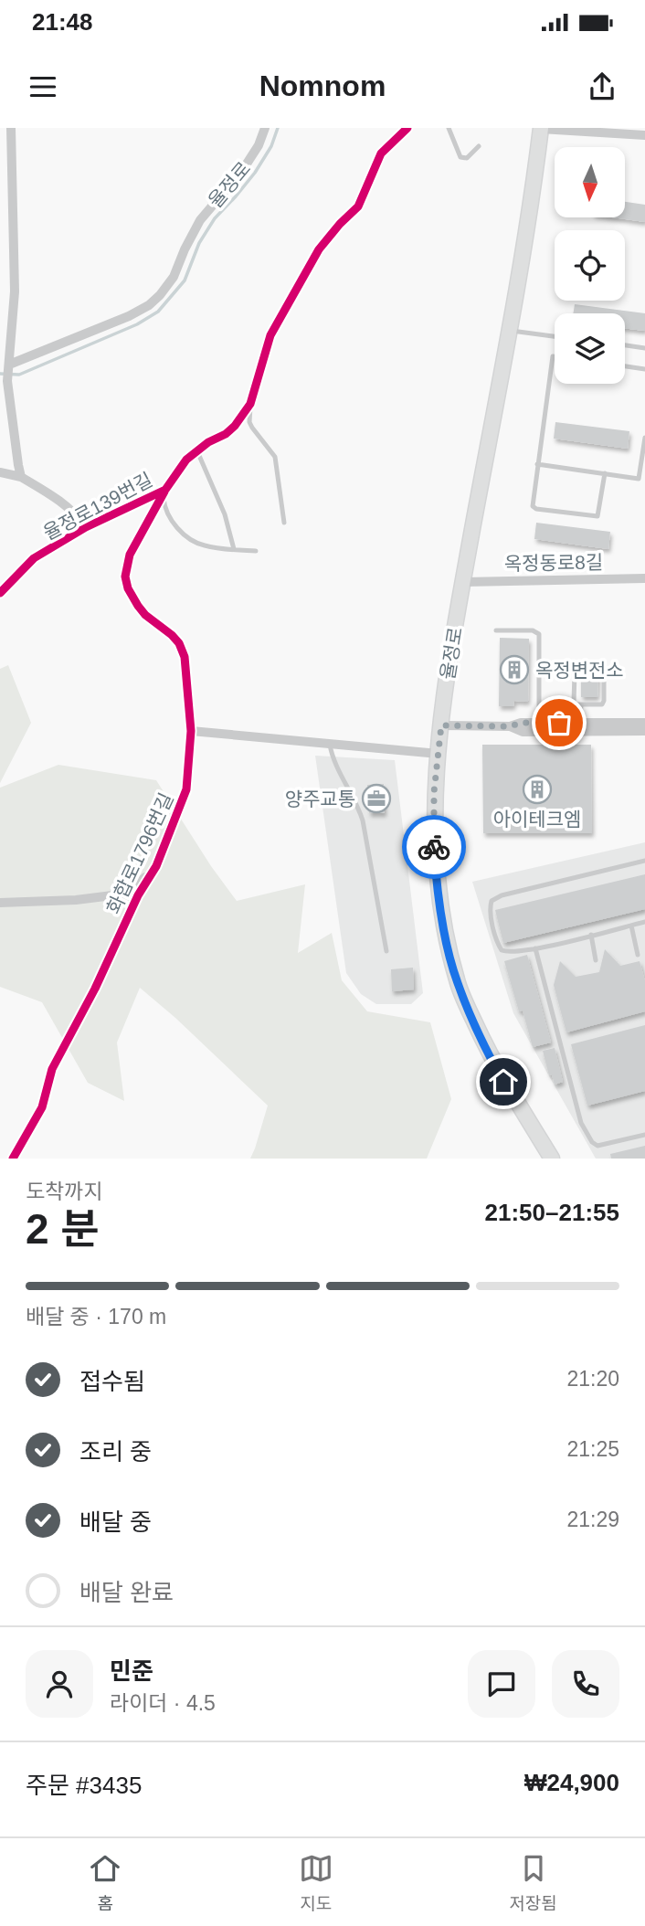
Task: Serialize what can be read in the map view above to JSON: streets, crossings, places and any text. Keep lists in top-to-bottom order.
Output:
{
  "streets": {
    "main road": ["율정로"],
    "street": ["율정로139번길", "옥정동로8길", "화합로1796번길"]
  },
  "crossings": [
    ["율정로", "옥정동로8길"],
    ["율정로139번길", "화합로1796번길"]
  ],
  "places": {
    "building": ["옥정변전소", "아이테크엠"],
    "office": ["양주교통"]
  },
  "north": "bottom",
  "page": {
    "status": "21:48",
    "header": "Nomnom",
    "heading": ["2 분", "도착까지", "21:50–21:55"],
    "panel": [
      "민준",
      "라이더 · 4.5",
      "주문 #3435",
      "₩24,900"
    ],
    "bar": "배달 중 · 170 m",
    "list": [
      ["접수됨", "21:20"],
      ["조리 중", "21:25"],
      ["배달 중", "21:29"],
      "배달 완료"
    ],
    "tabs": ["홈", "지도", "저장됨"]
  }
}
